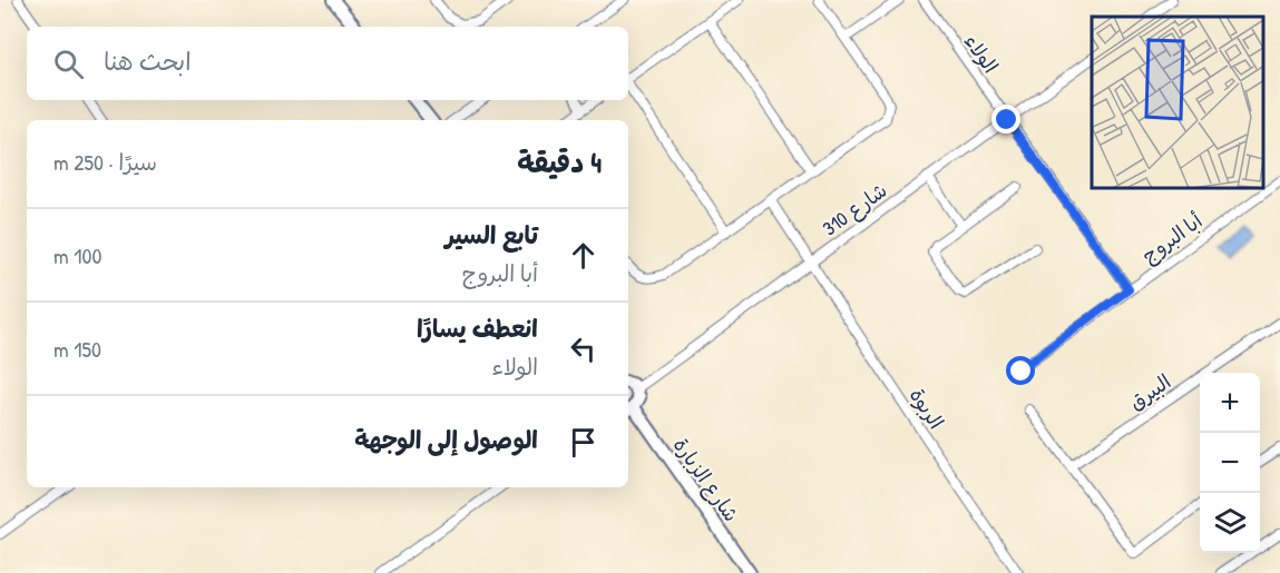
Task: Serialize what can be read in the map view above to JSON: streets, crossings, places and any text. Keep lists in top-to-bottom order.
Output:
{
  "streets": {
    "street": [
      "الولاء",
      "شارع 310",
      "أبا البروج",
      "البيرق",
      "الربوة",
      "شارع الزبارة"
    ]
  },
  "crossings": [
    ["الولاء", "شارع 310"],
    ["الولاء", "أبا البروج"],
    ["شارع 310", "الربوة"]
  ],
  "page": {
    "search": "ابحث هنا",
    "heading": ["4 دقيقة", "سيرًا · 250 m"],
    "list": [
      ["تابع السير", "أبا البروج", "100 m"],
      ["انعطف يسارًا", "الولاء", "150 m"],
      "الوصول إلى الوجهة"
    ],
    "map_buttons": ["+", "−"]
  }
}
